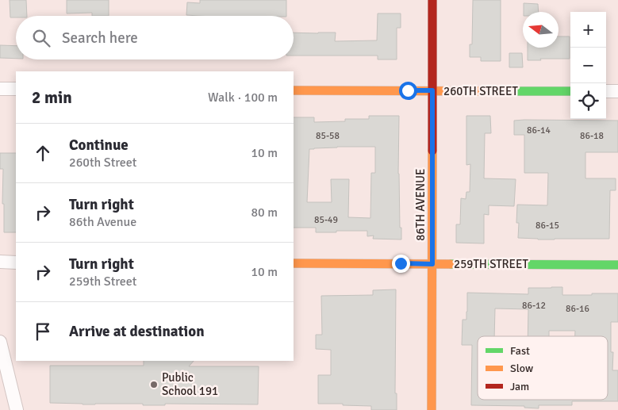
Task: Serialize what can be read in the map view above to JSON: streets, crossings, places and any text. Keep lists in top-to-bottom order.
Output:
{
  "streets": {
    "street": ["260TH STREET", "86TH AVENUE", "259TH STREET"]
  },
  "crossings": [
    ["260TH STREET", "86TH AVENUE"],
    ["86TH AVENUE", "259TH STREET"]
  ],
  "places": ["Public School 191"],
  "house_numbers": [
    "86-14",
    "85-58",
    "86-18",
    "85-49",
    "86-15",
    "86-12",
    "86-16"
  ],
  "legend": ["Fast", "Slow", "Jam"],
  "north": "left",
  "page": {
    "map_buttons": ["+", "−"],
    "search": "Search here",
    "heading": ["2 min", "Walk · 100 m"],
    "list": [
      ["Continue", "260th Street", "10 m"],
      ["Turn right", "86th Avenue", "80 m"],
      ["Turn right", "259th Street", "10 m"],
      "Arrive at destination"
    ]
  }
}
